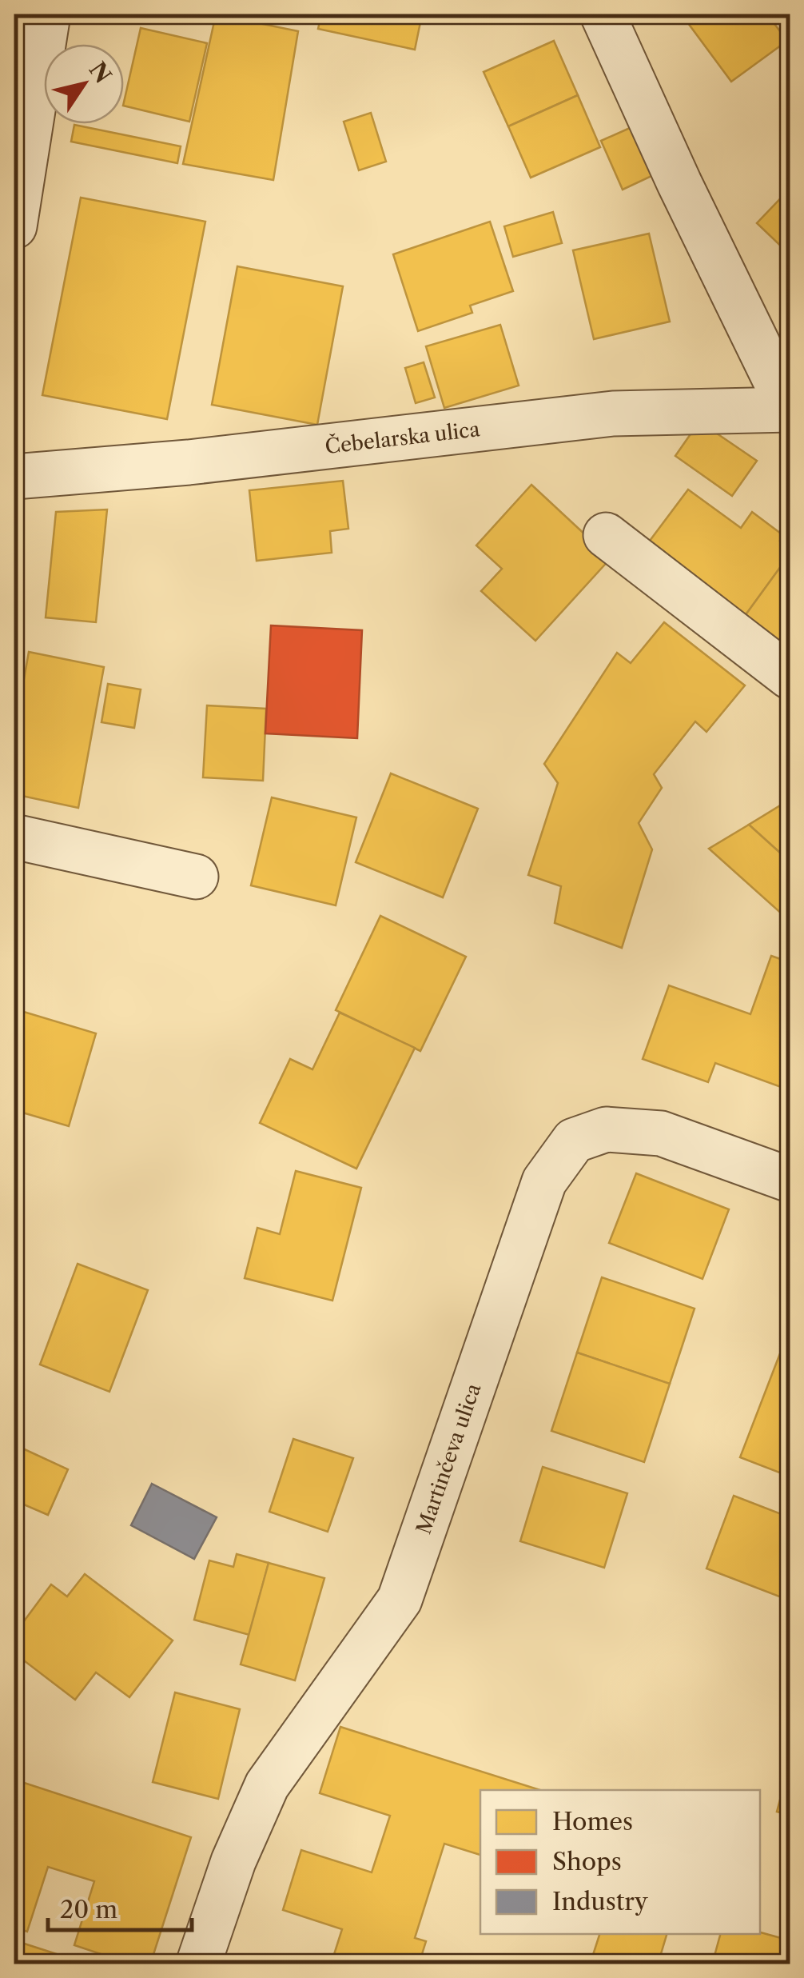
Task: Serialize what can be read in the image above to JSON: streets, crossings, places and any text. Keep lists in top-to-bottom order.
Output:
{
  "streets": {
    "street": ["Čebelarska ulica", "Martinčeva ulica"]
  },
  "legend": ["Homes", "Shops", "Industry"],
  "scale_bar": "20 m",
  "north": "top right"
}
